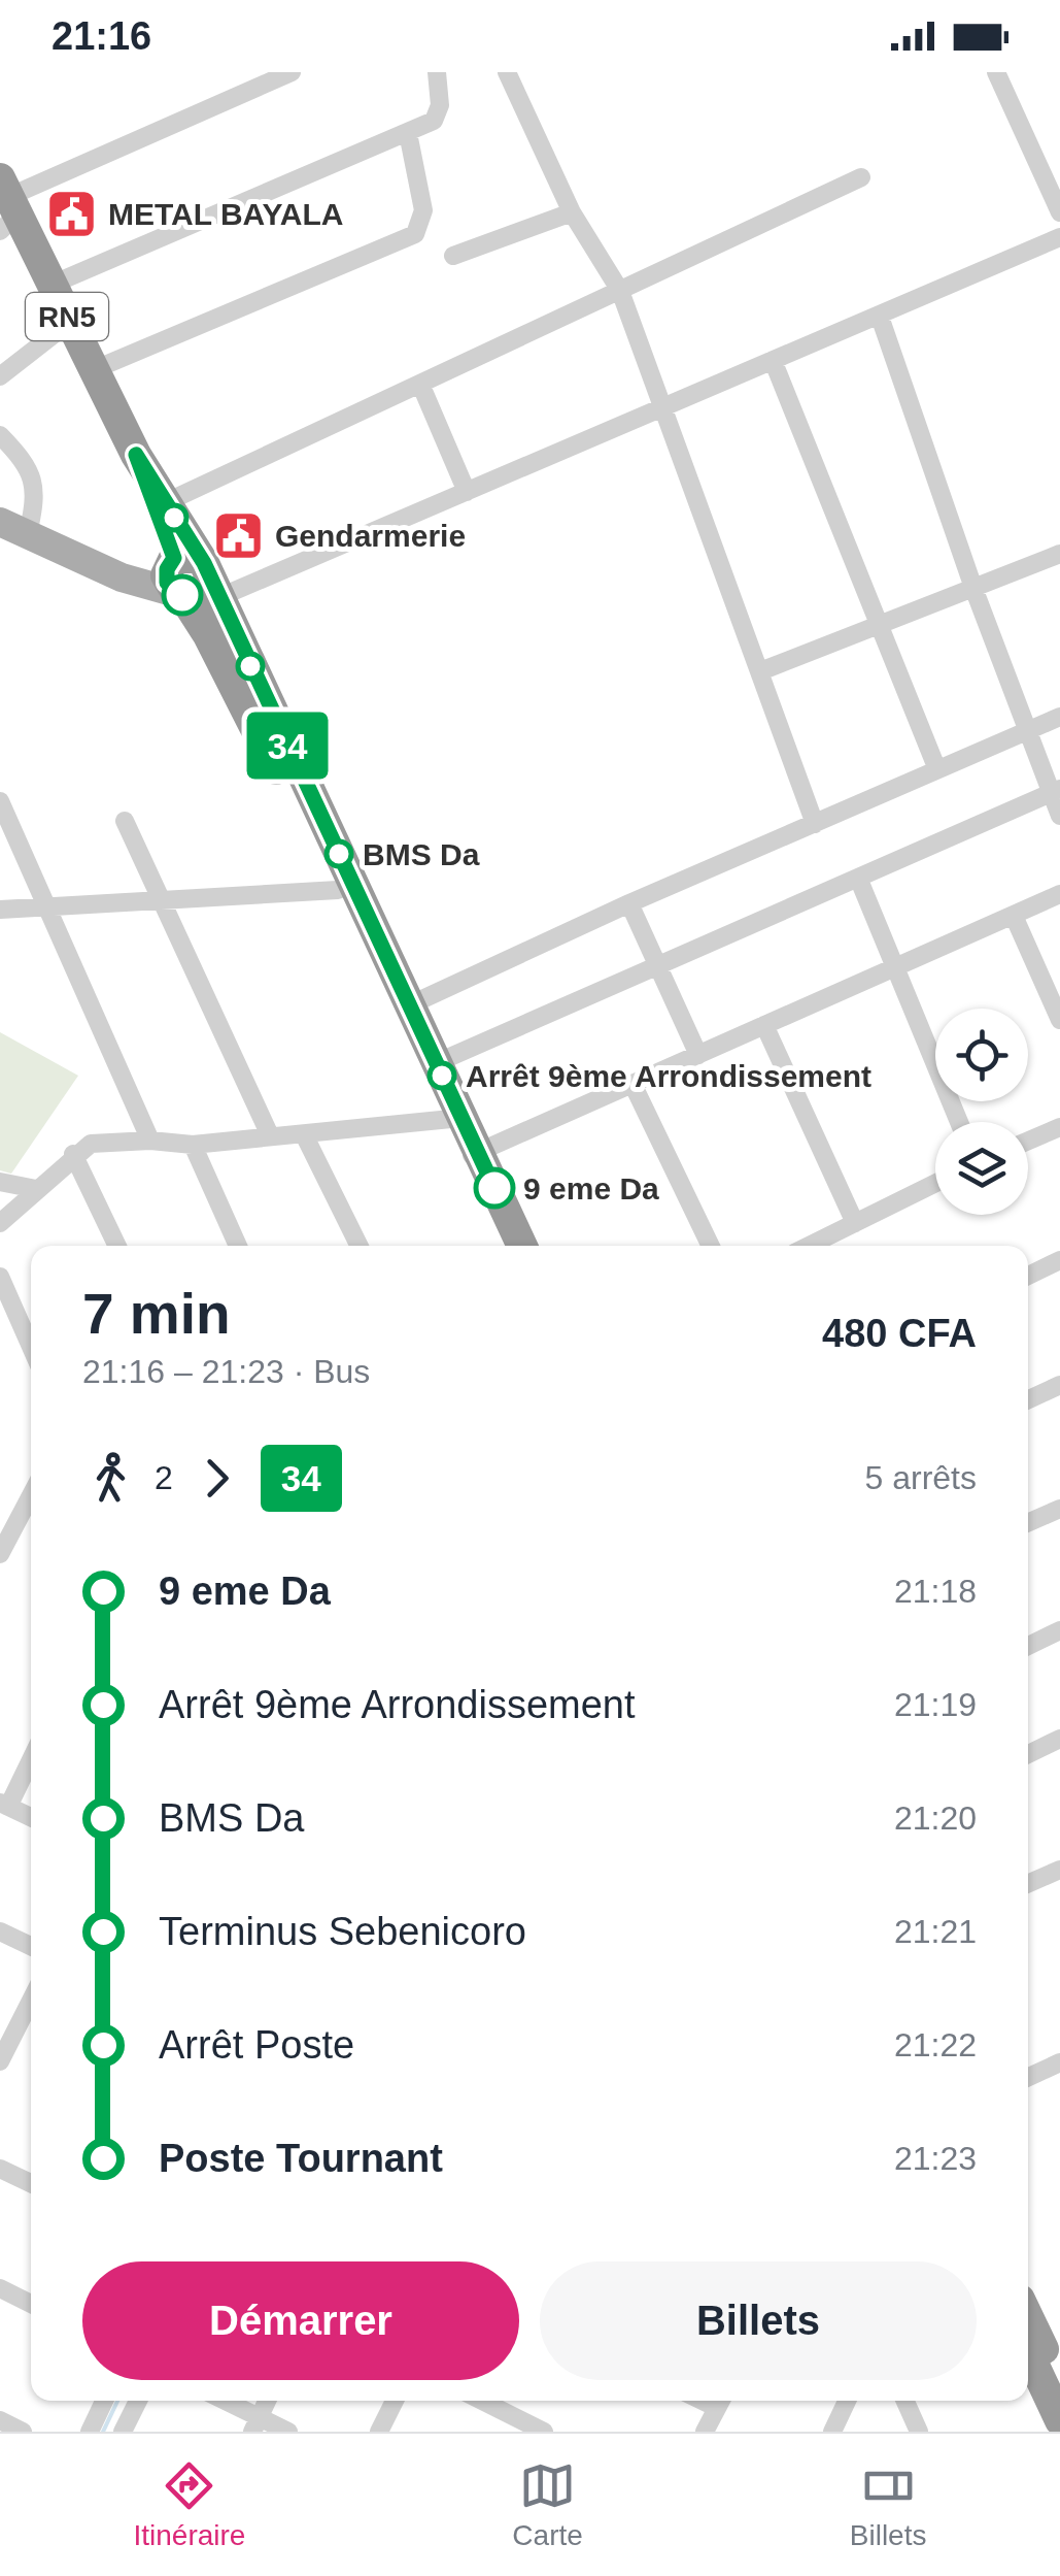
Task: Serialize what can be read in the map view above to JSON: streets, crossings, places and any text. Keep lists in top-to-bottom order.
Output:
{
  "streets": {
    "highway": ["RN5"]
  },
  "places": {
    "public building": ["METAL BAYALA", "Gendarmerie"],
    "other": ["BMS Da", "Arrêt 9ème Arrondissement", "9 eme Da"]
  },
  "lines": ["bus line 34"],
  "page": {
    "status": "21:16",
    "on_map": "34",
    "heading": ["7 min", "21:16 – 21:23 · Bus", "480 CFA"],
    "legs": ["2", "34", "5 arrêts"],
    "list": [
      {
        "name": "9 eme Da",
        "value": "21:18"
      },
      {
        "name": "Arrêt 9ème Arrondissement",
        "value": "21:19"
      },
      {
        "name": "BMS Da",
        "value": "21:20"
      },
      {
        "name": "Terminus Sebenicoro",
        "value": "21:21"
      },
      {
        "name": "Arrêt Poste",
        "value": "21:22"
      },
      {
        "name": "Poste Tournant",
        "value": "21:23"
      }
    ],
    "buttons": ["Démarrer", "Billets"],
    "tabs": ["Itinéraire", "Carte", "Billets"]
  }
}
